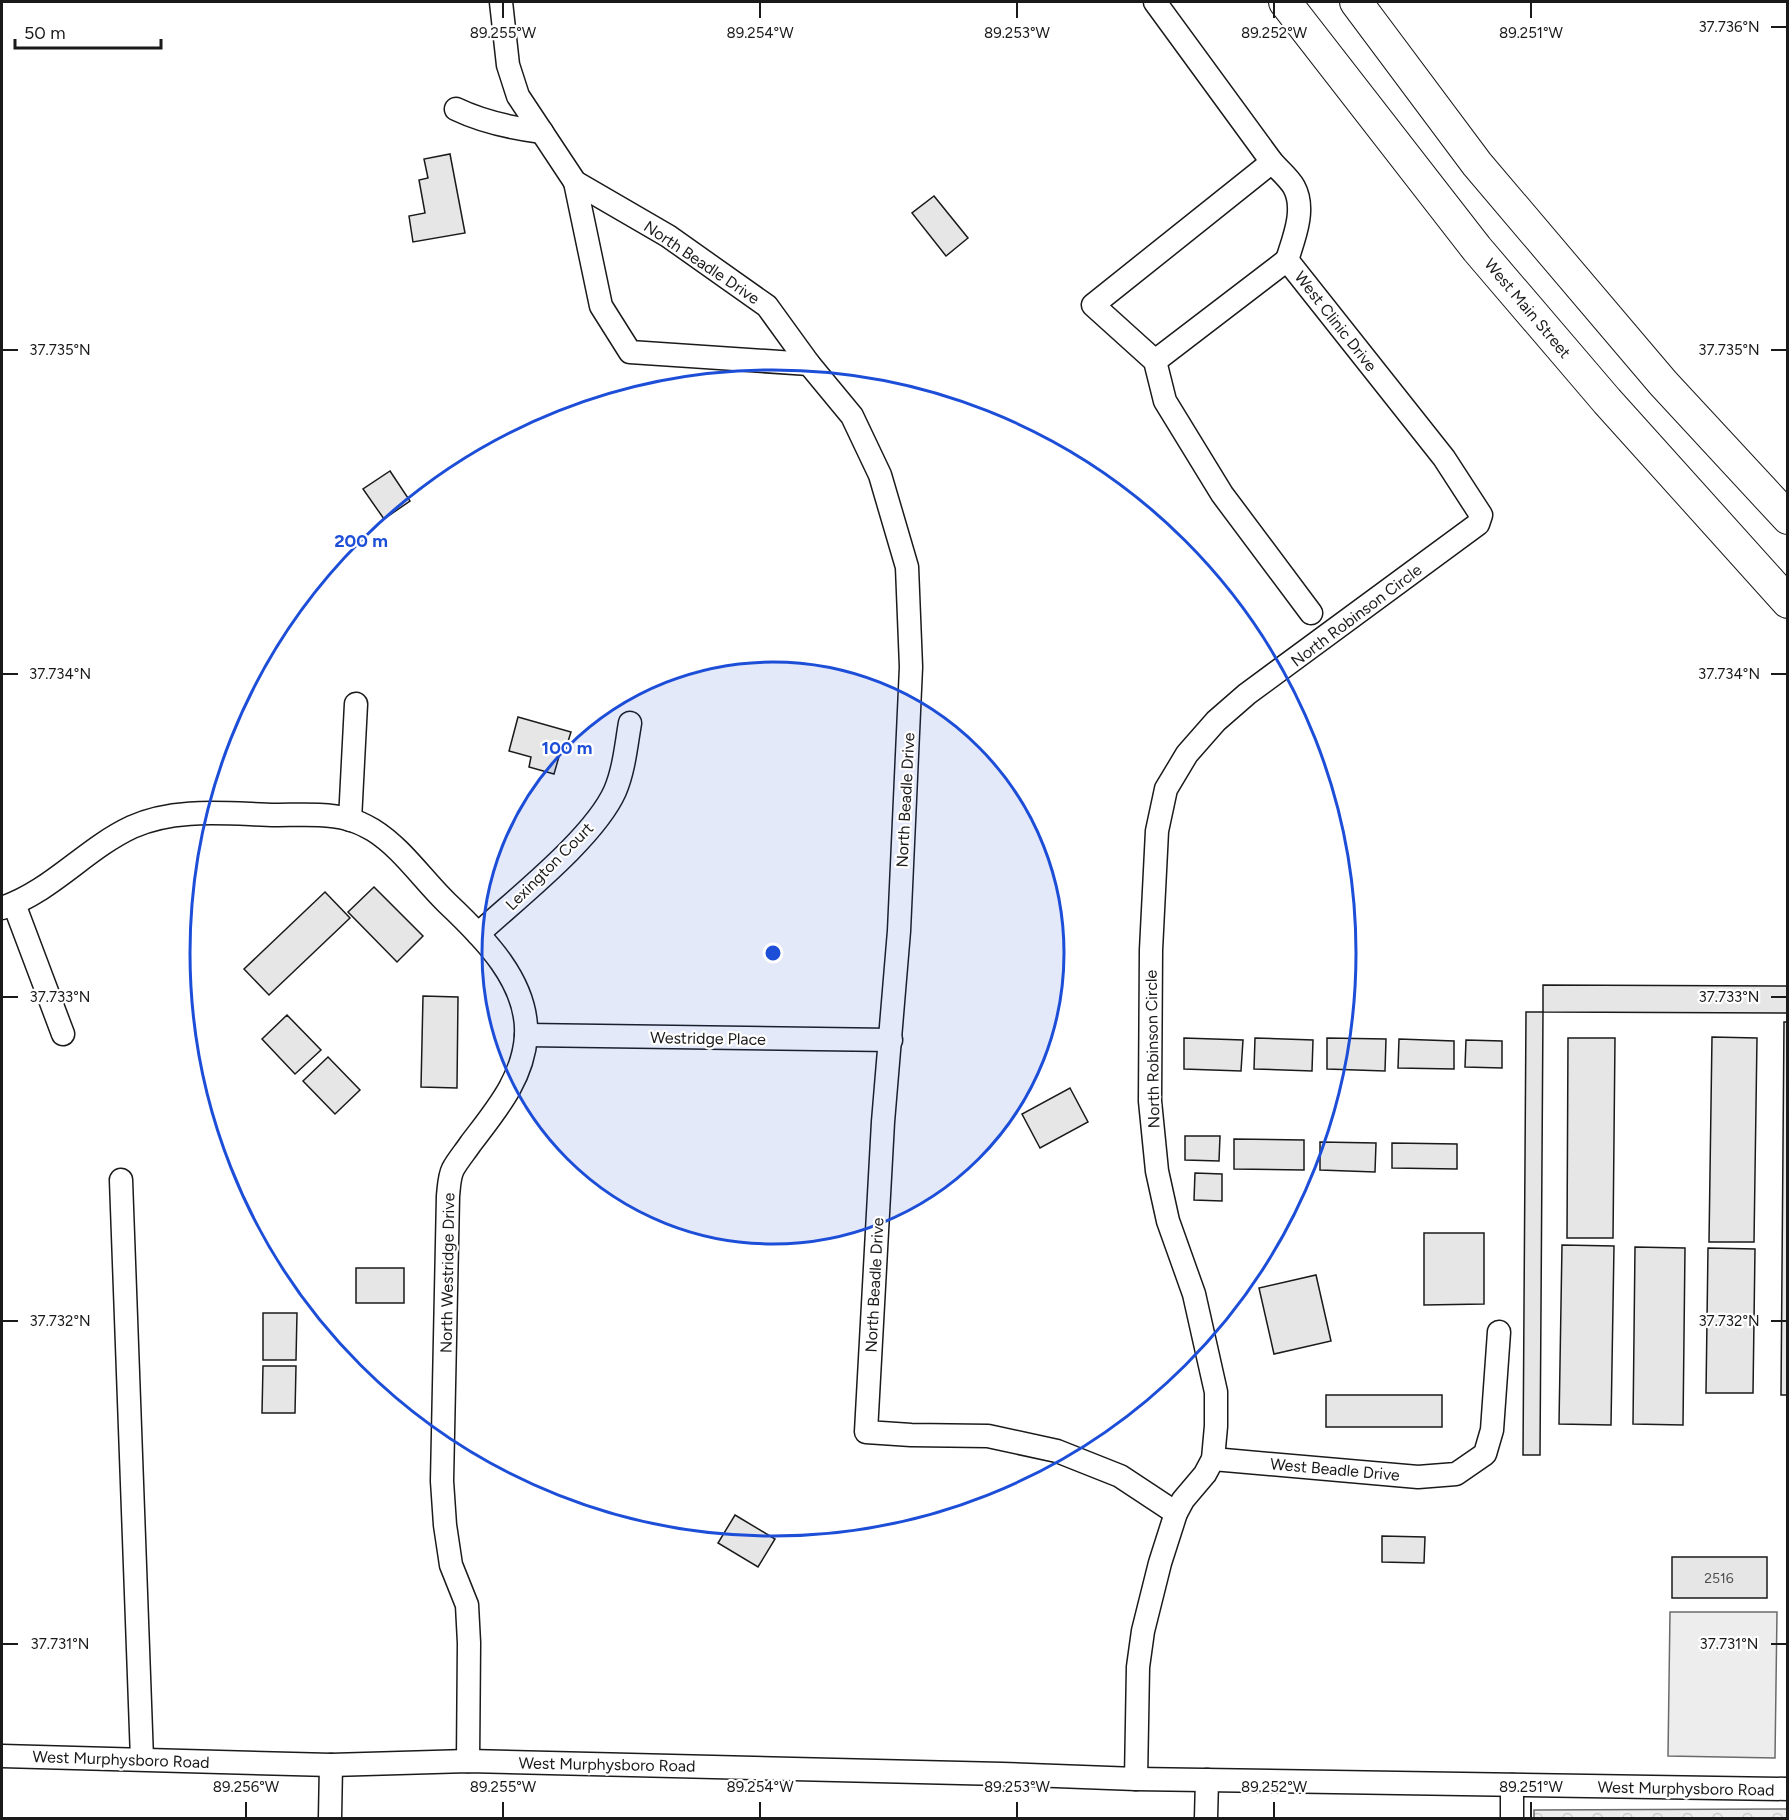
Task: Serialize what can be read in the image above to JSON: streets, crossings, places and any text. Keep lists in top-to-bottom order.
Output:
{
  "streets": {
    "highway": ["West Main Street"],
    "street": [
      "North Beadle Drive",
      "West Clinic Drive",
      "North Robinson Circle",
      "Lexington Court",
      "Westridge Place",
      "North Westridge Drive",
      "West Beadle Drive",
      "West Murphysboro Road"
    ]
  },
  "crossings": [
    ["North Beadle Drive", "Westridge Place"],
    ["West Clinic Drive", "North Robinson Circle"],
    ["North Robinson Circle", "West Beadle Drive"],
    ["Lexington Court", "North Westridge Drive"],
    ["Westridge Place", "North Westridge Drive"],
    ["North Westridge Drive", "West Murphysboro Road"]
  ],
  "house_numbers": ["2516"],
  "scale_bar": "50 m",
  "coordinates": [
    "37.736°N",
    "89.255°W",
    "89.254°W",
    "89.253°W",
    "89.252°W",
    "89.251°W",
    "37.735°N",
    "37.734°N",
    "37.733°N",
    "37.732°N",
    "37.731°N",
    "89.256°W"
  ],
  "rings": ["200 m", "100 m"]
}
